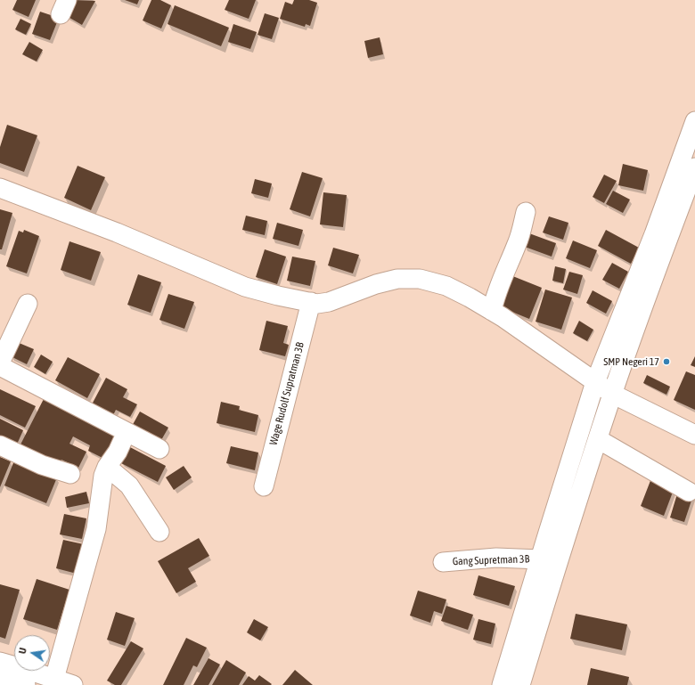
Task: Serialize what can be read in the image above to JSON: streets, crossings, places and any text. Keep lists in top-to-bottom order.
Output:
{
  "streets": {
    "street": ["Wage Rudolf Supratman 3B", "Gang Supretman 3B"]
  },
  "places": ["SMP Negeri 17"],
  "north": "left"
}
